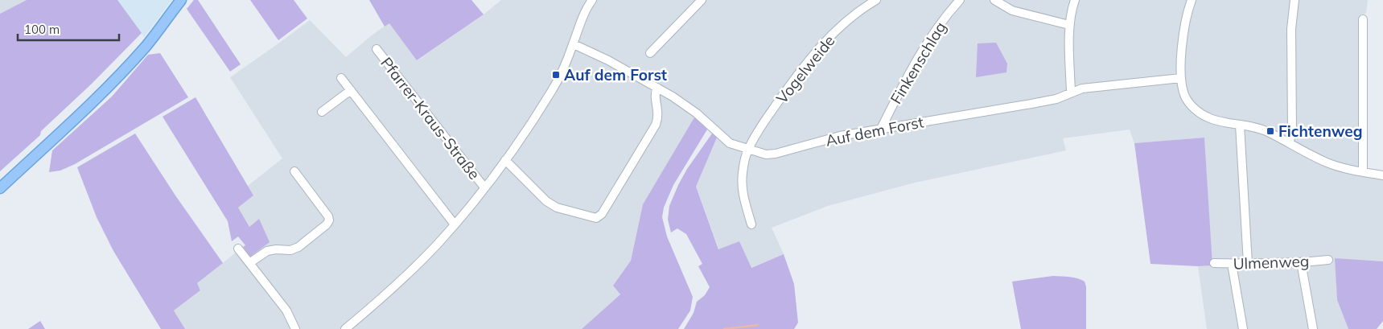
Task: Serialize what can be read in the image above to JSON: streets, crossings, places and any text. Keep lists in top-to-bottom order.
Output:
{
  "streets": {
    "street": [
      "Finkenschlag",
      "Vogelweide",
      "Pfarrer-Kraus-Straße",
      "Auf dem Forst",
      "Ulmenweg"
    ]
  },
  "crossings": [
    ["Finkenschlag", "Auf dem Forst"],
    ["Vogelweide", "Auf dem Forst"],
    ["Pfarrer-Kraus-Straße", "Auf dem Forst"]
  ],
  "places": {
    "transit": ["Auf dem Forst", "Fichtenweg"]
  },
  "scale_bar": "100 m"
}
